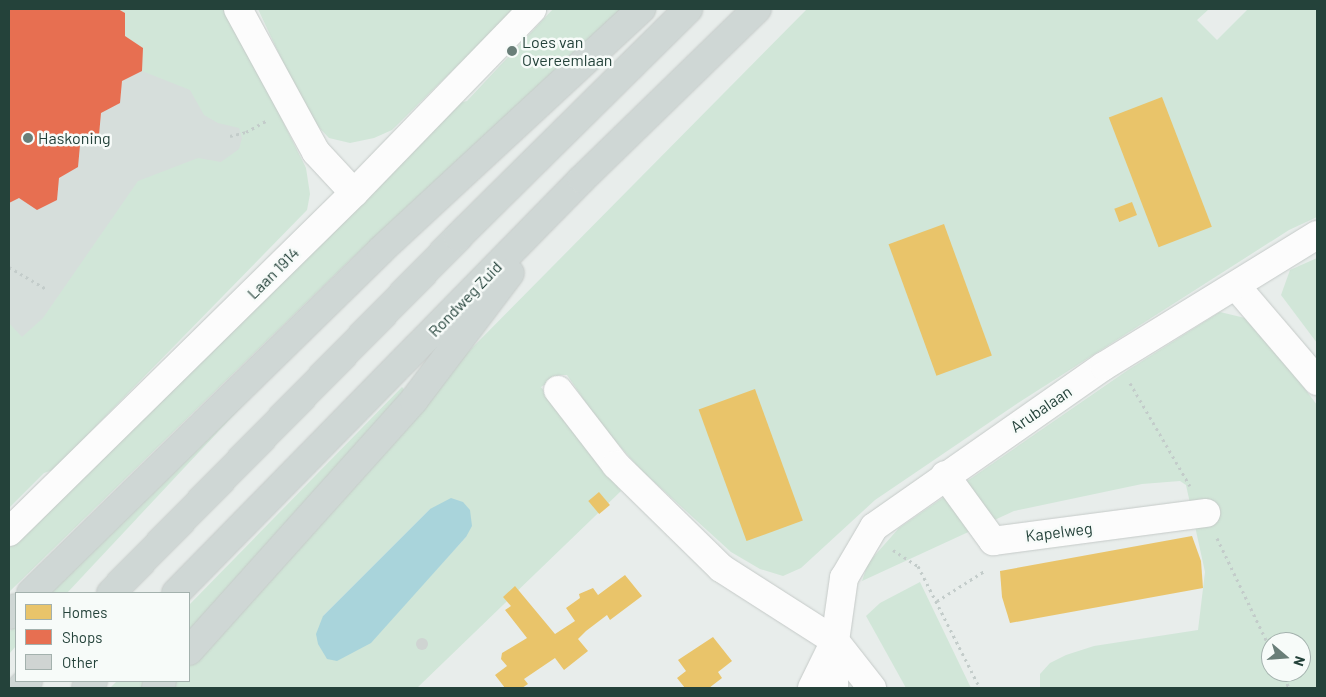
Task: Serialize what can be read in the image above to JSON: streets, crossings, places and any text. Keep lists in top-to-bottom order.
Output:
{
  "streets": {
    "main road": ["Rondweg Zuid"],
    "street": ["Laan 1914", "Arubalaan", "Kapelweg"]
  },
  "places": ["Loes van Overeemlaan", "Haskoning"],
  "legend": ["Homes", "Shops", "Other"],
  "north": "right"
}
